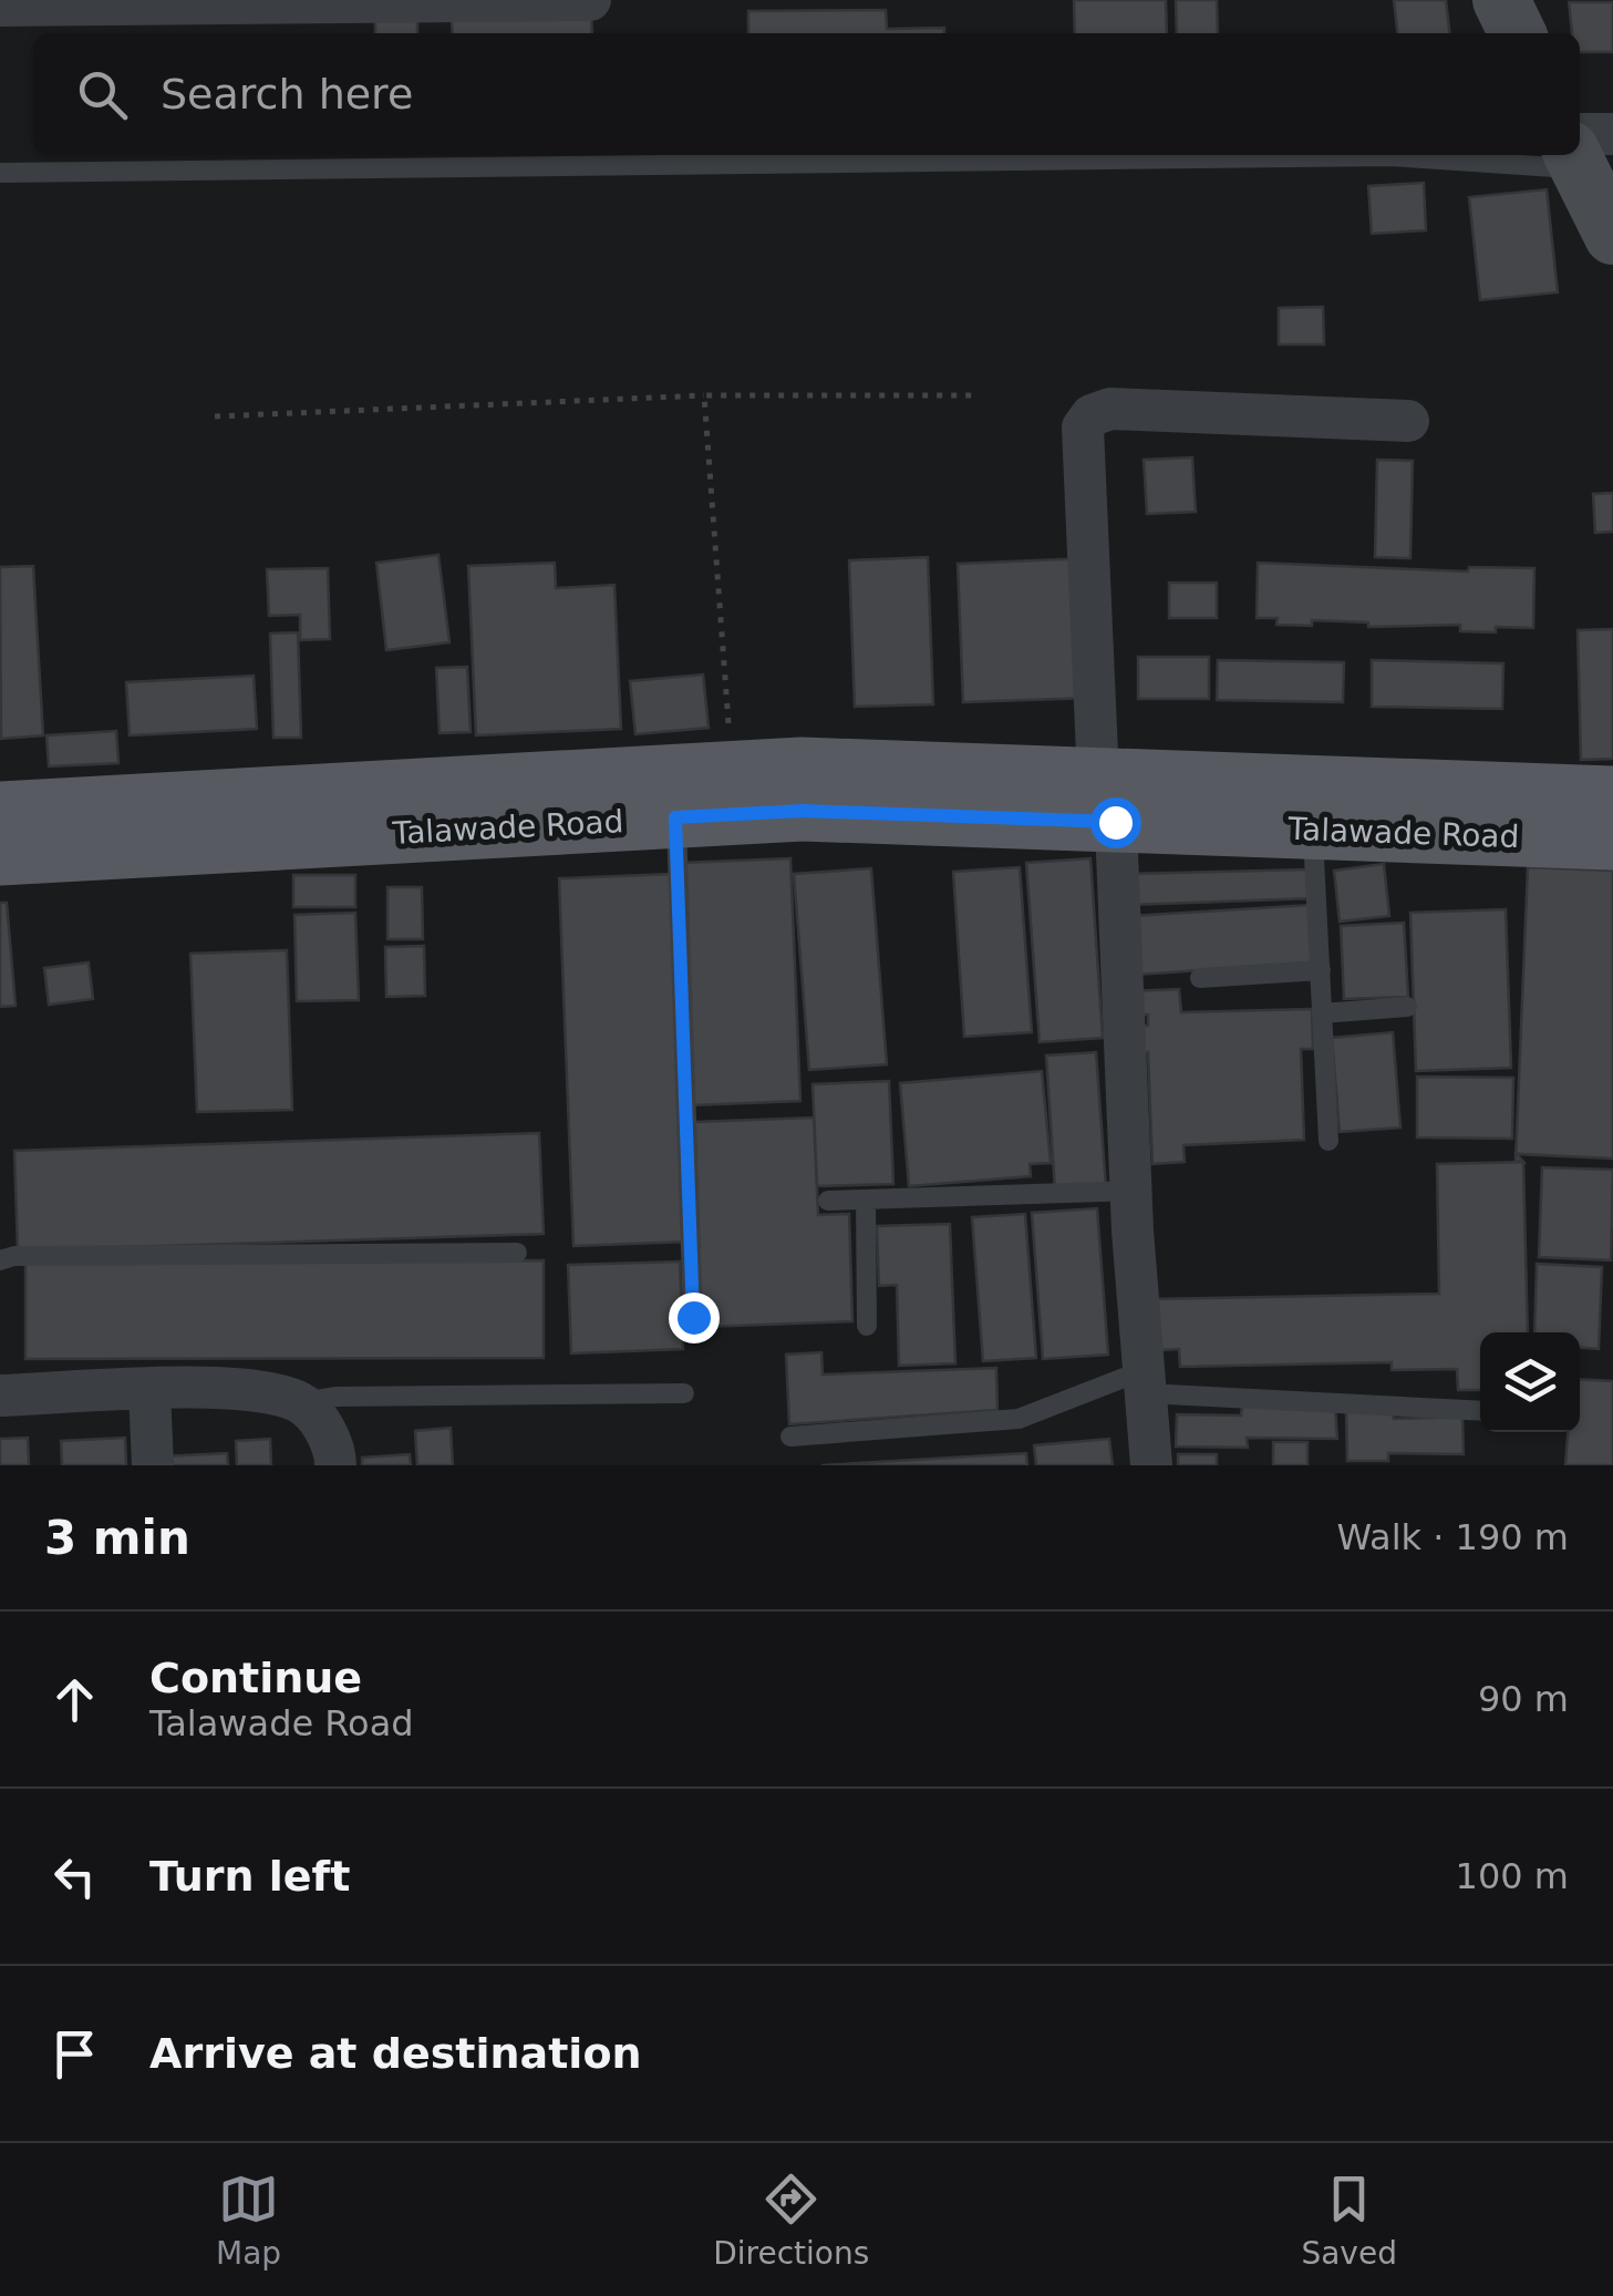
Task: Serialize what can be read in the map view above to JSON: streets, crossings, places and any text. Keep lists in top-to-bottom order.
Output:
{
  "streets": {
    "main road": ["Talawade Road"]
  },
  "page": {
    "search": "Search here",
    "heading": ["3 min", "Walk · 190 m"],
    "list": [
      ["Continue", "Talawade Road", "90 m"],
      ["Turn left", "100 m"],
      "Arrive at destination"
    ],
    "nav": ["Map", "Directions", "Saved"]
  }
}
